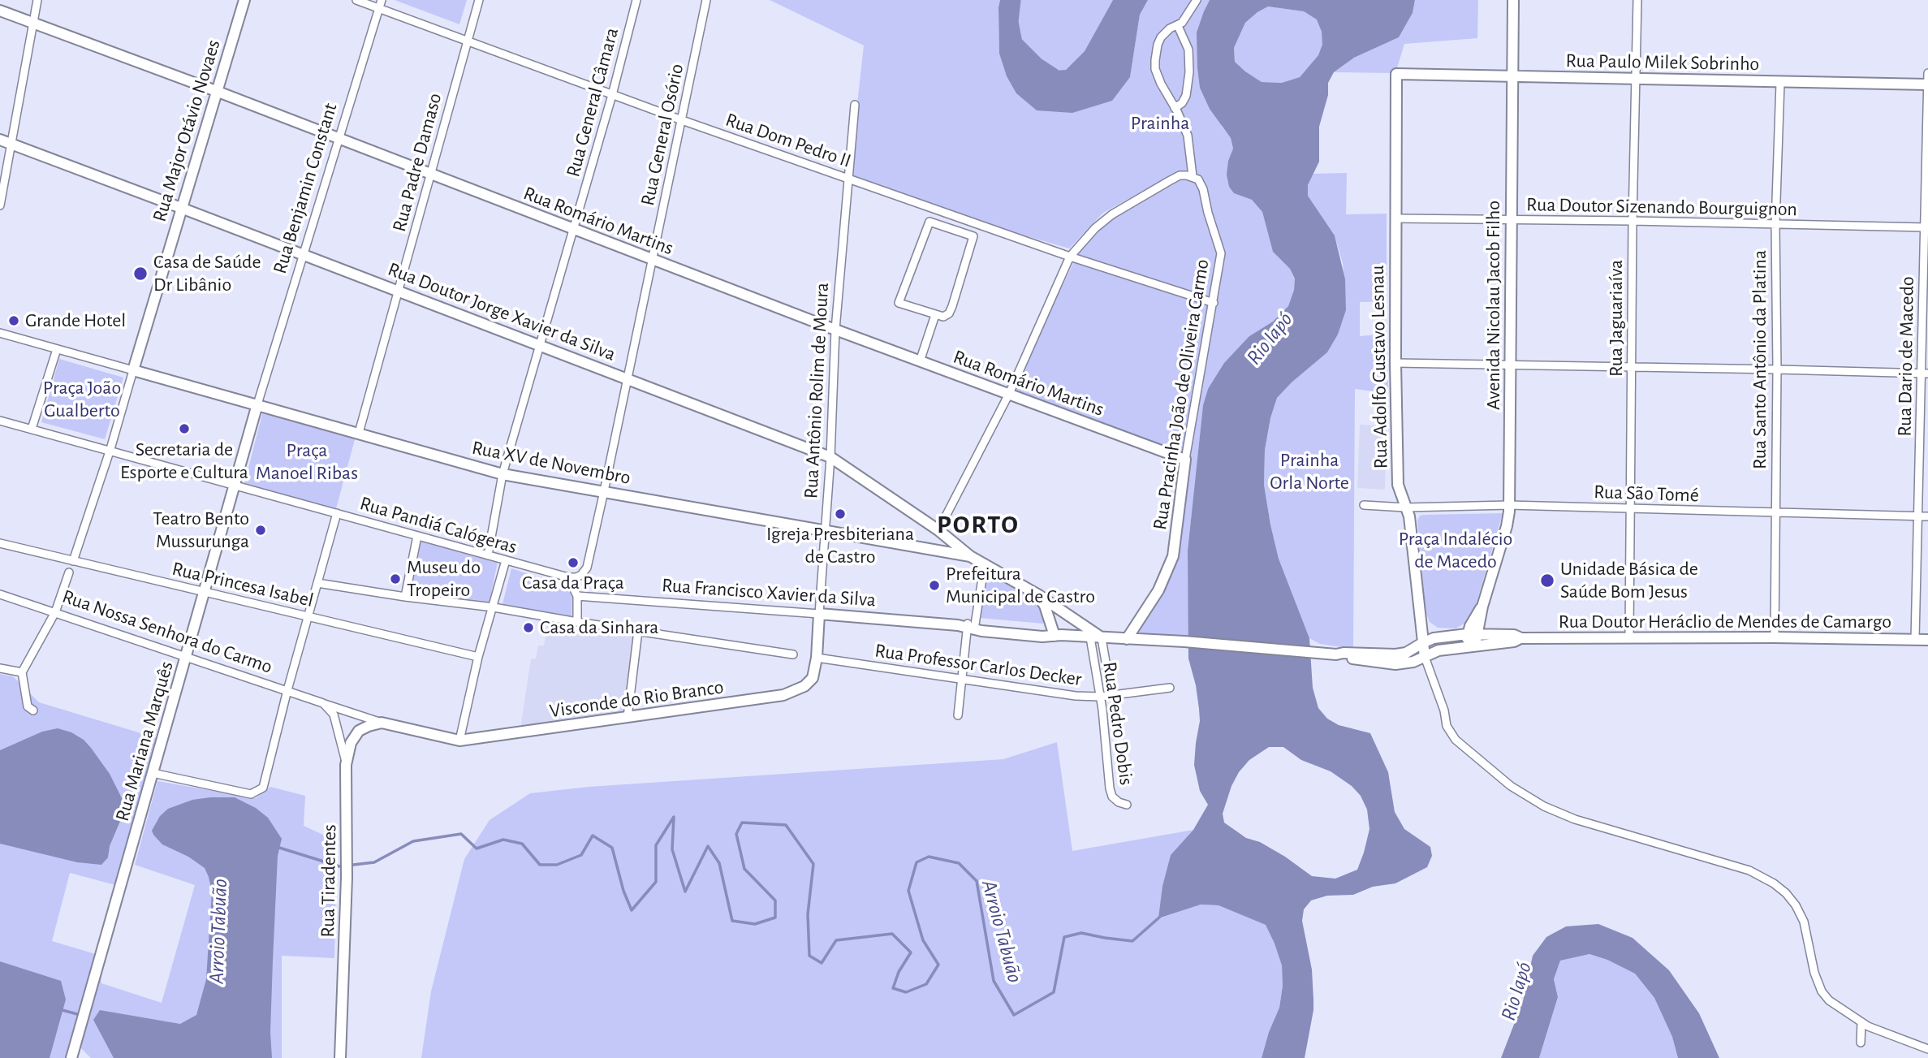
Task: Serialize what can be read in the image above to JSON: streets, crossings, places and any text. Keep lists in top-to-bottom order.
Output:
{
  "streets": {
    "street": [
      "Rua Paulo Milek Sobrinho",
      "Rua General Câmara",
      "Rua Major Otávio Novaes",
      "Rua General Osório",
      "Rua Dom Pedro II",
      "Rua Padre Damaso",
      "Rua Benjamin Constant",
      "Rua Doutor Sizenando Bourguignon",
      "Rua Romário Martins",
      "Avenida Nicolau Jacob Filho",
      "Rua Doutor Jorge Xavier da Silva",
      "Rua Jaguariaíva",
      "Rua Dario de Macedo",
      "Rua Santo Antônio da Platina",
      "Rua Adolfo Gustavo Lesnau",
      "Rua Antônio Rolim de Moura",
      "Rua Pracinha João de Oliveira Carmo",
      "Rua XV de Novembro",
      "Rua São Tomé",
      "Rua Pandiá Calógeras",
      "Rua Princesa Isabel",
      "Rua Francisco Xavier da Silva",
      "Rua Doutor Heráclio de Mendes de Camargo",
      "Rua Nossa Senhora do Carmo",
      "Rua Professor Carlos Decker",
      "Visconde do Rio Branco",
      "Rua Pedro Dobis",
      "Rua Mariana Marquês",
      "Rua Tiradentes"
    ]
  },
  "crossings": [
    ["Rua Paulo Milek Sobrinho", "Avenida Nicolau Jacob Filho"],
    ["Rua Paulo Milek Sobrinho", "Rua Jaguariaíva"],
    ["Rua Paulo Milek Sobrinho", "Rua Dario de Macedo"],
    ["Rua Paulo Milek Sobrinho", "Rua Santo Antônio da Platina"],
    ["Rua Paulo Milek Sobrinho", "Rua Adolfo Gustavo Lesnau"],
    ["Rua General Câmara", "Rua Dom Pedro II"],
    ["Rua General Câmara", "Rua Romário Martins"],
    ["Rua General Câmara", "Rua Doutor Jorge Xavier da Silva"],
    ["Rua General Câmara", "Rua XV de Novembro"],
    ["Rua General Câmara", "Rua Pandiá Calógeras"],
    ["Rua Major Otávio Novaes", "Rua Romário Martins"],
    ["Rua Major Otávio Novaes", "Rua Doutor Jorge Xavier da Silva"],
    ["Rua Major Otávio Novaes", "Rua XV de Novembro"],
    ["Rua General Osório", "Rua Dom Pedro II"],
    ["Rua General Osório", "Rua Romário Martins"],
    ["Rua General Osório", "Rua Doutor Jorge Xavier da Silva"],
    ["Rua General Osório", "Rua XV de Novembro"],
    ["Rua General Osório", "Rua Pandiá Calógeras"],
    ["Rua Dom Pedro II", "Rua Padre Damaso"],
    ["Rua Dom Pedro II", "Rua Benjamin Constant"],
    ["Rua Dom Pedro II", "Rua Antônio Rolim de Moura"],
    ["Rua Dom Pedro II", "Rua Pracinha João de Oliveira Carmo"],
    ["Rua Padre Damaso", "Rua Romário Martins"],
    ["Rua Padre Damaso", "Rua Doutor Jorge Xavier da Silva"],
    ["Rua Padre Damaso", "Rua XV de Novembro"],
    ["Rua Benjamin Constant", "Rua Romário Martins"],
    ["Rua Benjamin Constant", "Rua Doutor Jorge Xavier da Silva"],
    ["Rua Benjamin Constant", "Rua XV de Novembro"],
    ["Rua Benjamin Constant", "Rua Pandiá Calógeras"],
    ["Rua Benjamin Constant", "Rua Mariana Marquês"],
    ["Rua Doutor Sizenando Bourguignon", "Avenida Nicolau Jacob Filho"],
    ["Rua Doutor Sizenando Bourguignon", "Rua Jaguariaíva"],
    ["Rua Doutor Sizenando Bourguignon", "Rua Dario de Macedo"],
    ["Rua Doutor Sizenando Bourguignon", "Rua Santo Antônio da Platina"],
    ["Rua Doutor Sizenando Bourguignon", "Rua Adolfo Gustavo Lesnau"],
    ["Rua Romário Martins", "Rua Antônio Rolim de Moura"],
    ["Rua Romário Martins", "Rua Pracinha João de Oliveira Carmo"],
    ["Avenida Nicolau Jacob Filho", "Rua São Tomé"],
    ["Avenida Nicolau Jacob Filho", "Rua Doutor Heráclio de Mendes de Camargo"],
    ["Rua Doutor Jorge Xavier da Silva", "Rua Antônio Rolim de Moura"],
    ["Rua Doutor Jorge Xavier da Silva", "Rua XV de Novembro"],
    ["Rua Jaguariaíva", "Rua São Tomé"],
    ["Rua Jaguariaíva", "Rua Doutor Heráclio de Mendes de Camargo"],
    ["Rua Dario de Macedo", "Rua São Tomé"],
    ["Rua Dario de Macedo", "Rua Doutor Heráclio de Mendes de Camargo"],
    ["Rua Santo Antônio da Platina", "Rua São Tomé"],
    ["Rua Santo Antônio da Platina", "Rua Doutor Heráclio de Mendes de Camargo"],
    ["Rua Adolfo Gustavo Lesnau", "Rua São Tomé"],
    ["Rua Adolfo Gustavo Lesnau", "Rua Doutor Heráclio de Mendes de Camargo"],
    ["Rua Antônio Rolim de Moura", "Rua XV de Novembro"],
    ["Rua Antônio Rolim de Moura", "Rua Francisco Xavier da Silva"],
    ["Rua Antônio Rolim de Moura", "Rua Professor Carlos Decker"],
    ["Rua Antônio Rolim de Moura", "Visconde do Rio Branco"],
    ["Rua Pracinha João de Oliveira Carmo", "Rua Francisco Xavier da Silva"],
    ["Rua XV de Novembro", "Rua Francisco Xavier da Silva"],
    ["Rua XV de Novembro", "Rua Pedro Dobis"],
    ["Rua Pandiá Calógeras", "Rua Mariana Marquês"],
    ["Rua Princesa Isabel", "Rua Mariana Marquês"],
    ["Rua Francisco Xavier da Silva", "Rua Doutor Heráclio de Mendes de Camargo"],
    ["Rua Francisco Xavier da Silva", "Rua Pedro Dobis"],
    ["Rua Nossa Senhora do Carmo", "Visconde do Rio Branco"],
    ["Rua Nossa Senhora do Carmo", "Rua Mariana Marquês"],
    ["Rua Nossa Senhora do Carmo", "Rua Tiradentes"],
    ["Rua Professor Carlos Decker", "Rua Pedro Dobis"]
  ],
  "districts": ["PORTO"],
  "water": ["Rio Iapó", "Arroio Tabuão"],
  "parks": [
    "Prainha",
    "Praça João Gualberto",
    "Praça Manoel Ribas",
    "Prainha Orla Norte",
    "Praça Indalécio de Macedo"
  ],
  "places": [
    "Casa de Saúde Dr Libânio",
    "Grande Hotel",
    "Secretaria de Esporte e Cultura",
    "Igreja Presbiteriana de Castro",
    "Teatro Bento Mussurunga",
    "Casa da Praça",
    "Museu do Tropeiro",
    "Unidade Básica de Saúde Bom Jesus",
    "Prefeitura Municipal de Castro",
    "Casa da Sinhara"
  ]
}
